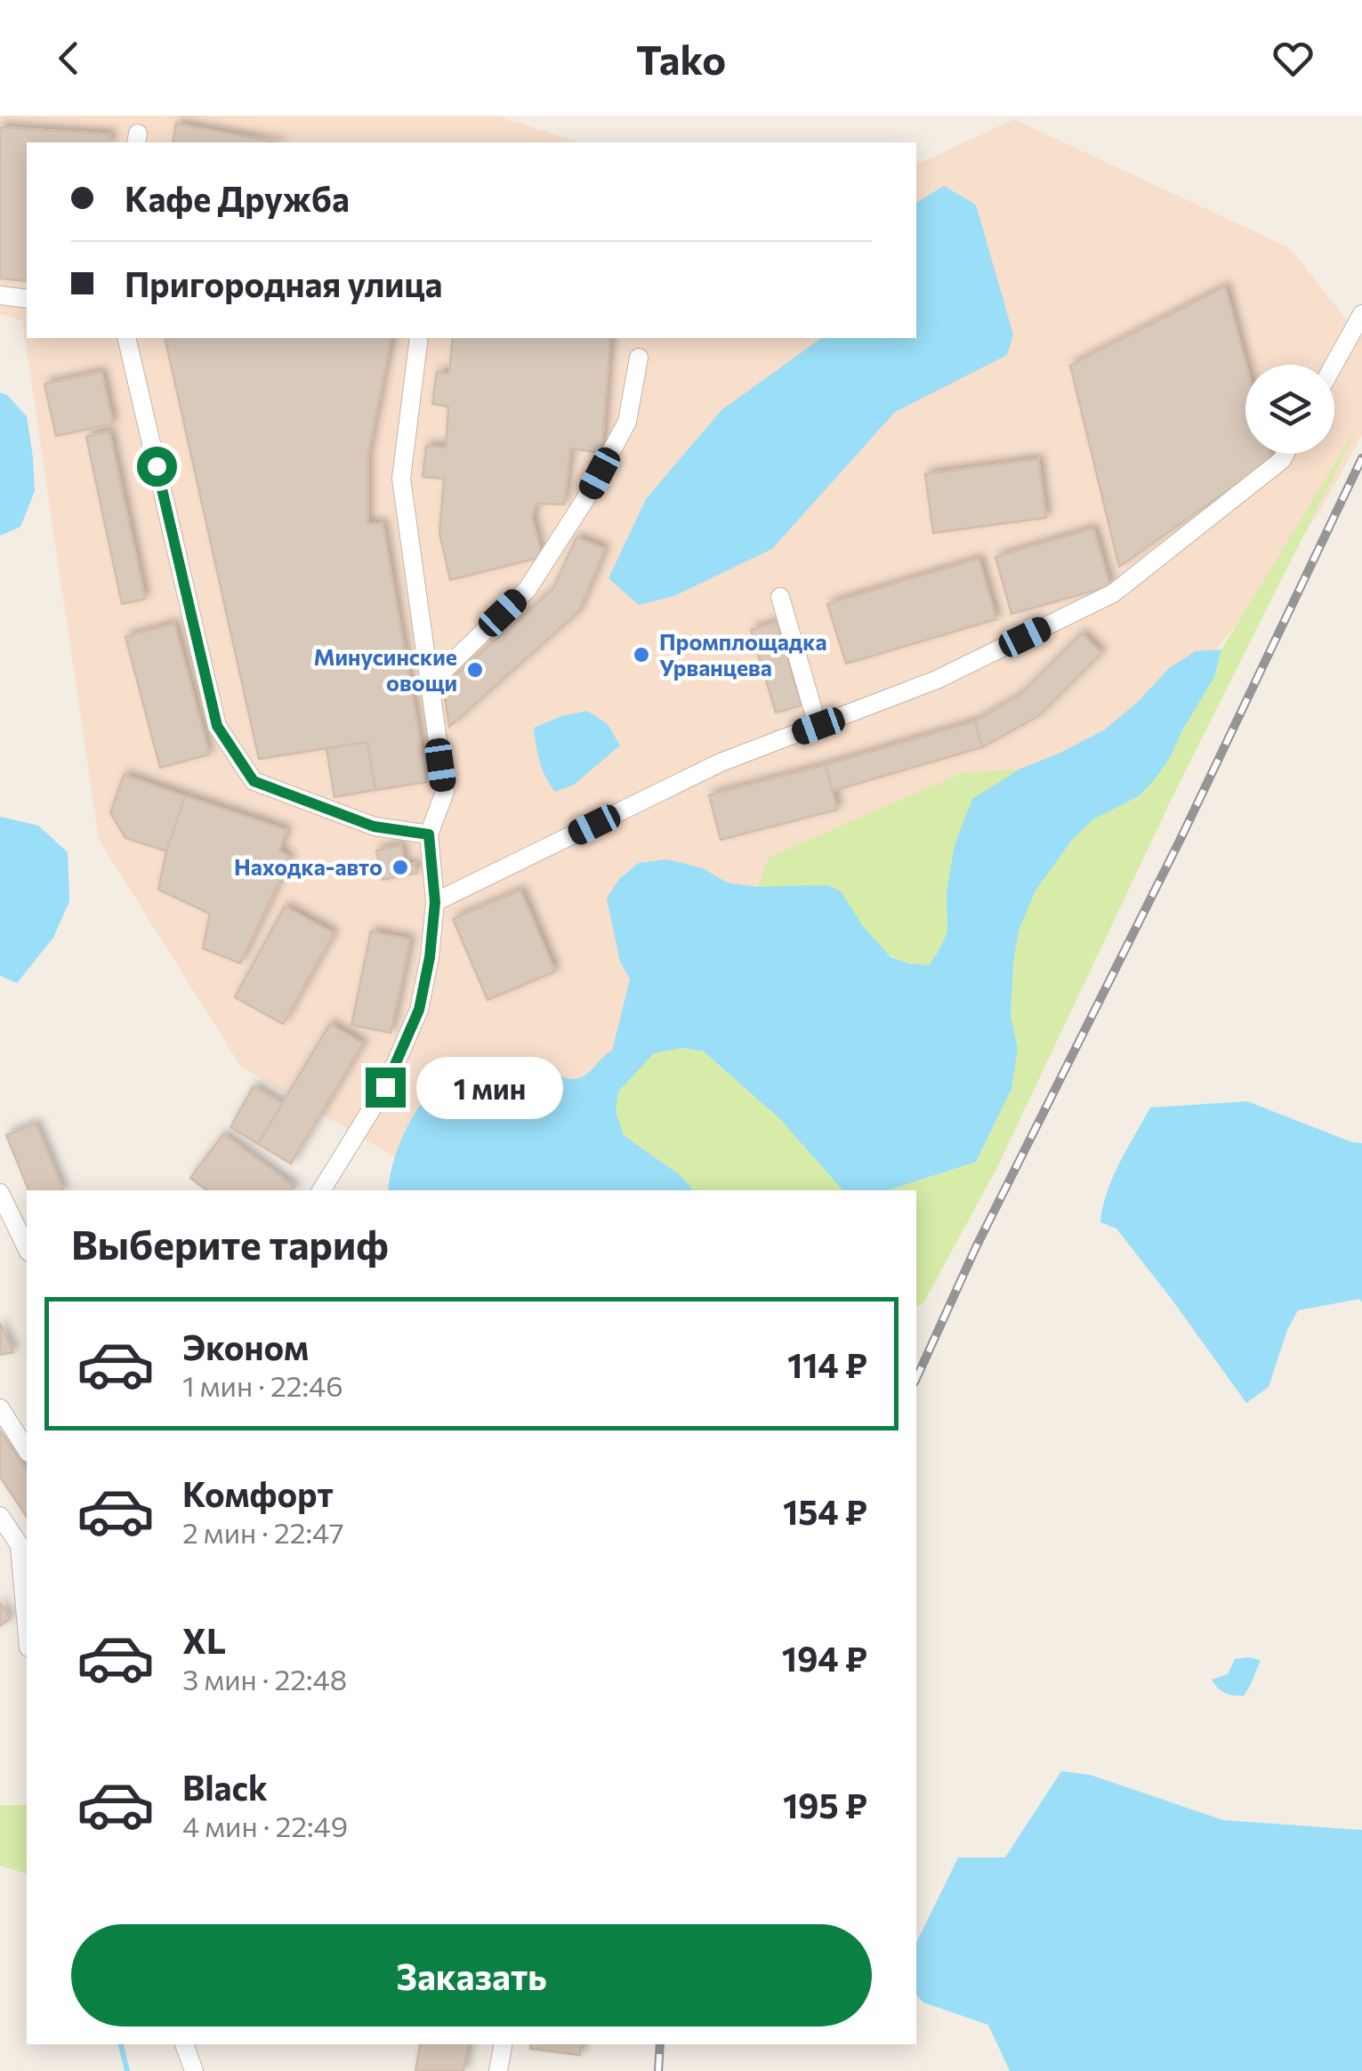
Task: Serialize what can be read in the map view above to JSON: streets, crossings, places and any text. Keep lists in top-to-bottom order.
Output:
{
  "places": ["Промплощадка Урванцева", "Минусинские овощи", "Находка-авто"],
  "page": {
    "header": "Tako",
    "banner": ["Кафе Дружба", "Пригородная улица"],
    "bubble": "1 мин",
    "heading": "Выберите тариф",
    "list": [
      {
        "name": "Эконом",
        "note": "1 мин · 22:46",
        "value": "114 ₽"
      },
      {
        "name": "Комфорт",
        "note": "2 мин · 22:47",
        "value": "154 ₽"
      },
      {
        "name": "XL",
        "note": "3 мин · 22:48",
        "value": "194 ₽"
      },
      {
        "name": "Black",
        "note": "4 мин · 22:49",
        "value": "195 ₽"
      }
    ],
    "buttons": "Заказать"
  }
}
